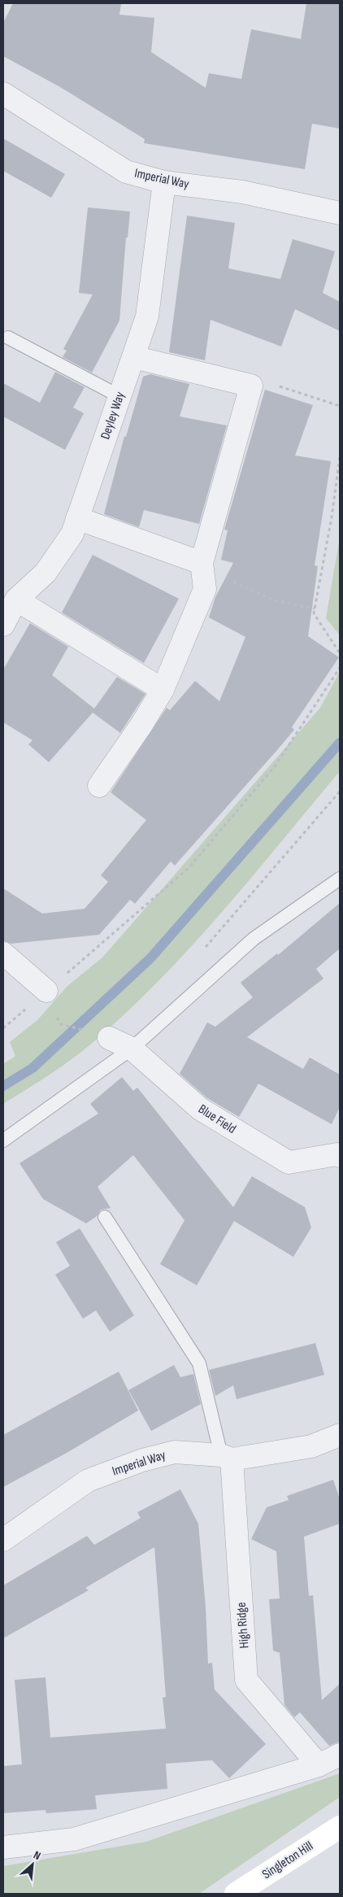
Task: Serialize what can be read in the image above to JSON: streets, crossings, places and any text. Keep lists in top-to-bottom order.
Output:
{
  "streets": {
    "street": [
      "Imperial Way",
      "Deyley Way",
      "Blue Field",
      "High Ridge",
      "Singleton Hill"
    ]
  },
  "crossings": [
    ["Imperial Way", "Deyley Way"],
    ["Imperial Way", "High Ridge"]
  ],
  "north": "top right"
}
